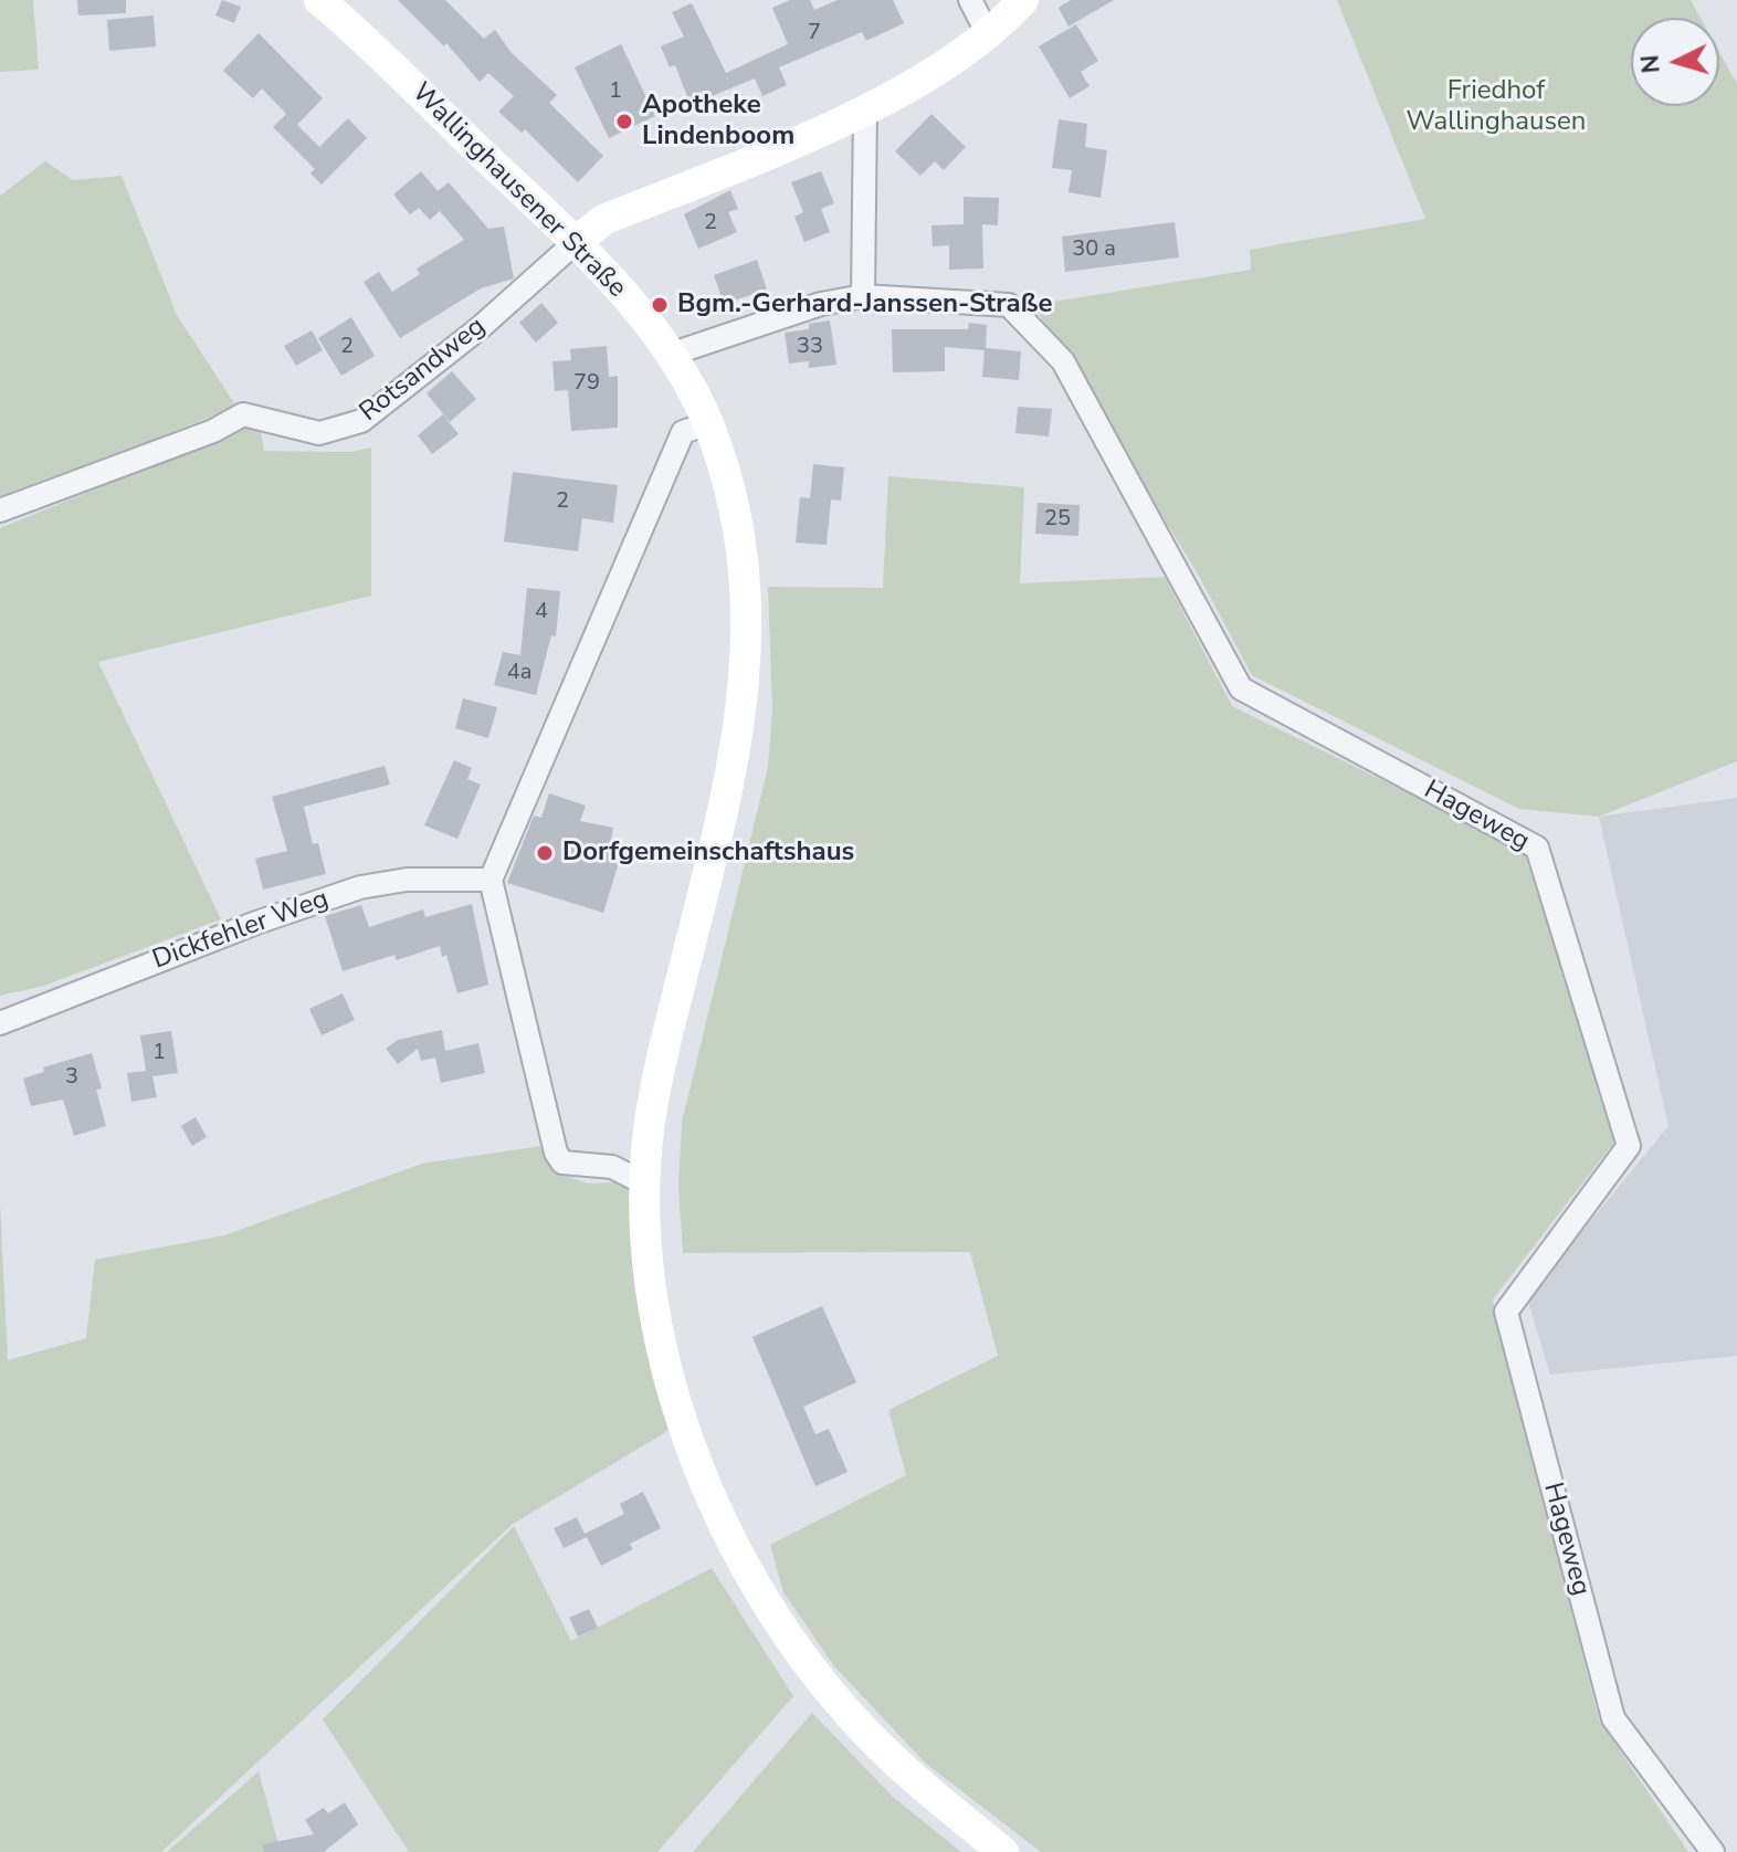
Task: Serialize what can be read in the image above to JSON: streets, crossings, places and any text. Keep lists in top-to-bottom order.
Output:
{
  "streets": {
    "street": [
      "Wallinghausener Straße",
      "Rotsandweg",
      "Hageweg",
      "Dickfehler Weg"
    ]
  },
  "crossings": [
    ["Wallinghausener Straße", "Rotsandweg"],
    ["Wallinghausener Straße", "Hageweg"]
  ],
  "parks": ["Friedhof Wallinghausen"],
  "places": ["Apotheke Lindenboom", "Bgm.-Gerhard-Janssen-Straße", "Dorfgemeinschaftshaus"],
  "house_numbers": [
    "7",
    "1",
    "2",
    "30 a",
    "2",
    "33",
    "79",
    "2",
    "25",
    "4",
    "4a",
    "1",
    "3"
  ],
  "north": "left"
}
